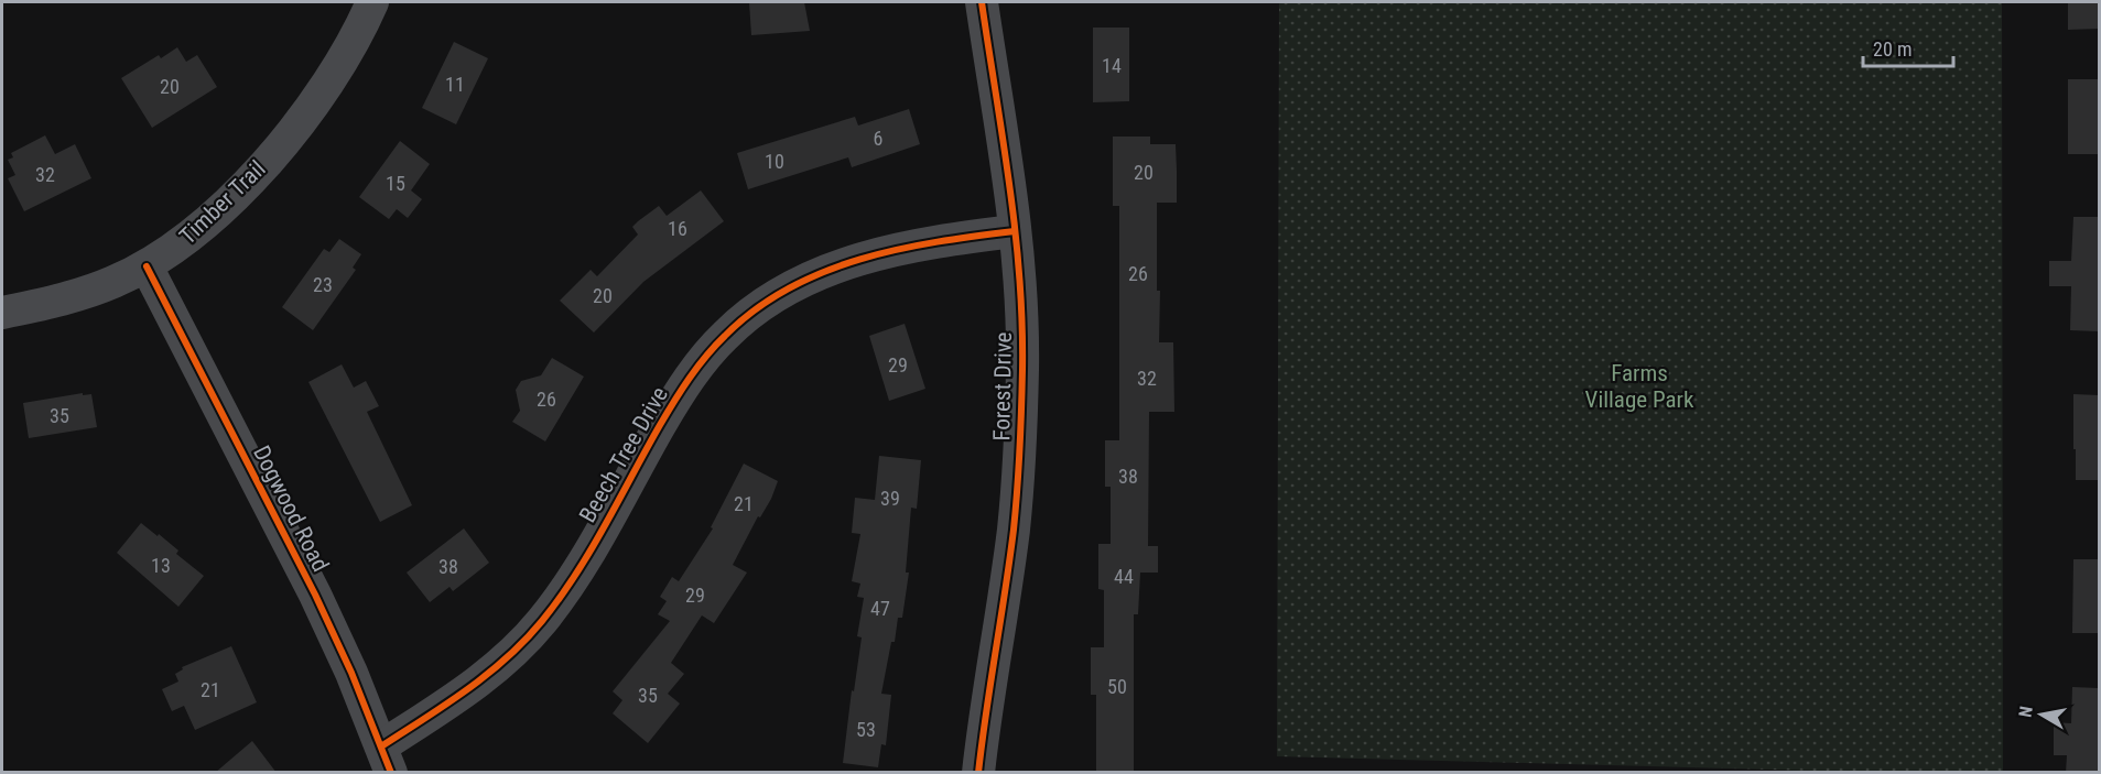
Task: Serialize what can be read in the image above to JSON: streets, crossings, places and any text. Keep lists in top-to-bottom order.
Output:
{
  "streets": {
    "street": [
      "Timber Trail",
      "Forest Drive",
      "Beech Tree Drive",
      "Dogwood Road"
    ]
  },
  "crossings": [
    ["Timber Trail", "Dogwood Road"],
    ["Forest Drive", "Beech Tree Drive"],
    ["Beech Tree Drive", "Dogwood Road"]
  ],
  "parks": ["Farms Village Park"],
  "house_numbers": [
    "14",
    "11",
    "20",
    "6",
    "10",
    "20",
    "32",
    "15",
    "16",
    "26",
    "23",
    "20",
    "29",
    "32",
    "26",
    "35",
    "38",
    "39",
    "21",
    "13",
    "38",
    "44",
    "29",
    "47",
    "50",
    "21",
    "35",
    "53"
  ],
  "scale_bar": "20 m",
  "north": "left"
}
